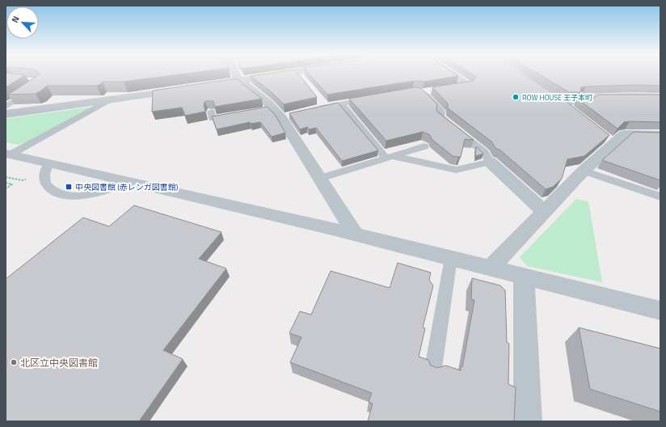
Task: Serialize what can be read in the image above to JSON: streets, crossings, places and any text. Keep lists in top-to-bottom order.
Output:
{
  "places": {
    "other": ["ROW HOUSE 王子本町", "北区立中央図書館"],
    "transit": ["中央図書館 (赤レンガ図書館)"]
  },
  "north": "top left"
}
